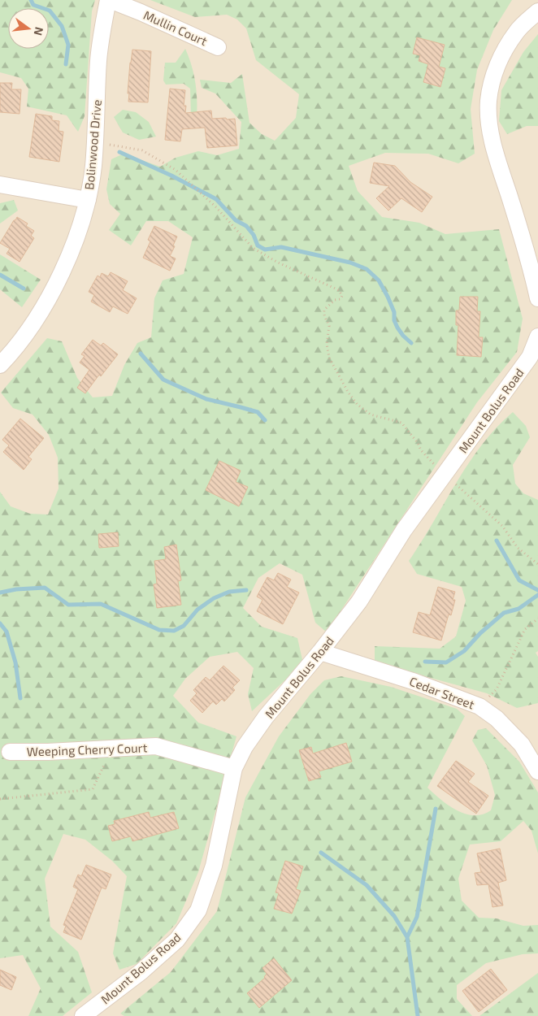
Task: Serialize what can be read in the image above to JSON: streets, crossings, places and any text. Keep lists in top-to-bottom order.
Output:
{
  "streets": {
    "street": [
      "Mullin Court",
      "Bolinwood Drive",
      "Mount Bolus Road",
      "Cedar Street",
      "Weeping Cherry Court"
    ]
  },
  "crossings": [
    ["Mullin Court", "Bolinwood Drive"],
    ["Mount Bolus Road", "Cedar Street"],
    ["Mount Bolus Road", "Weeping Cherry Court"]
  ],
  "north": "right"
}
